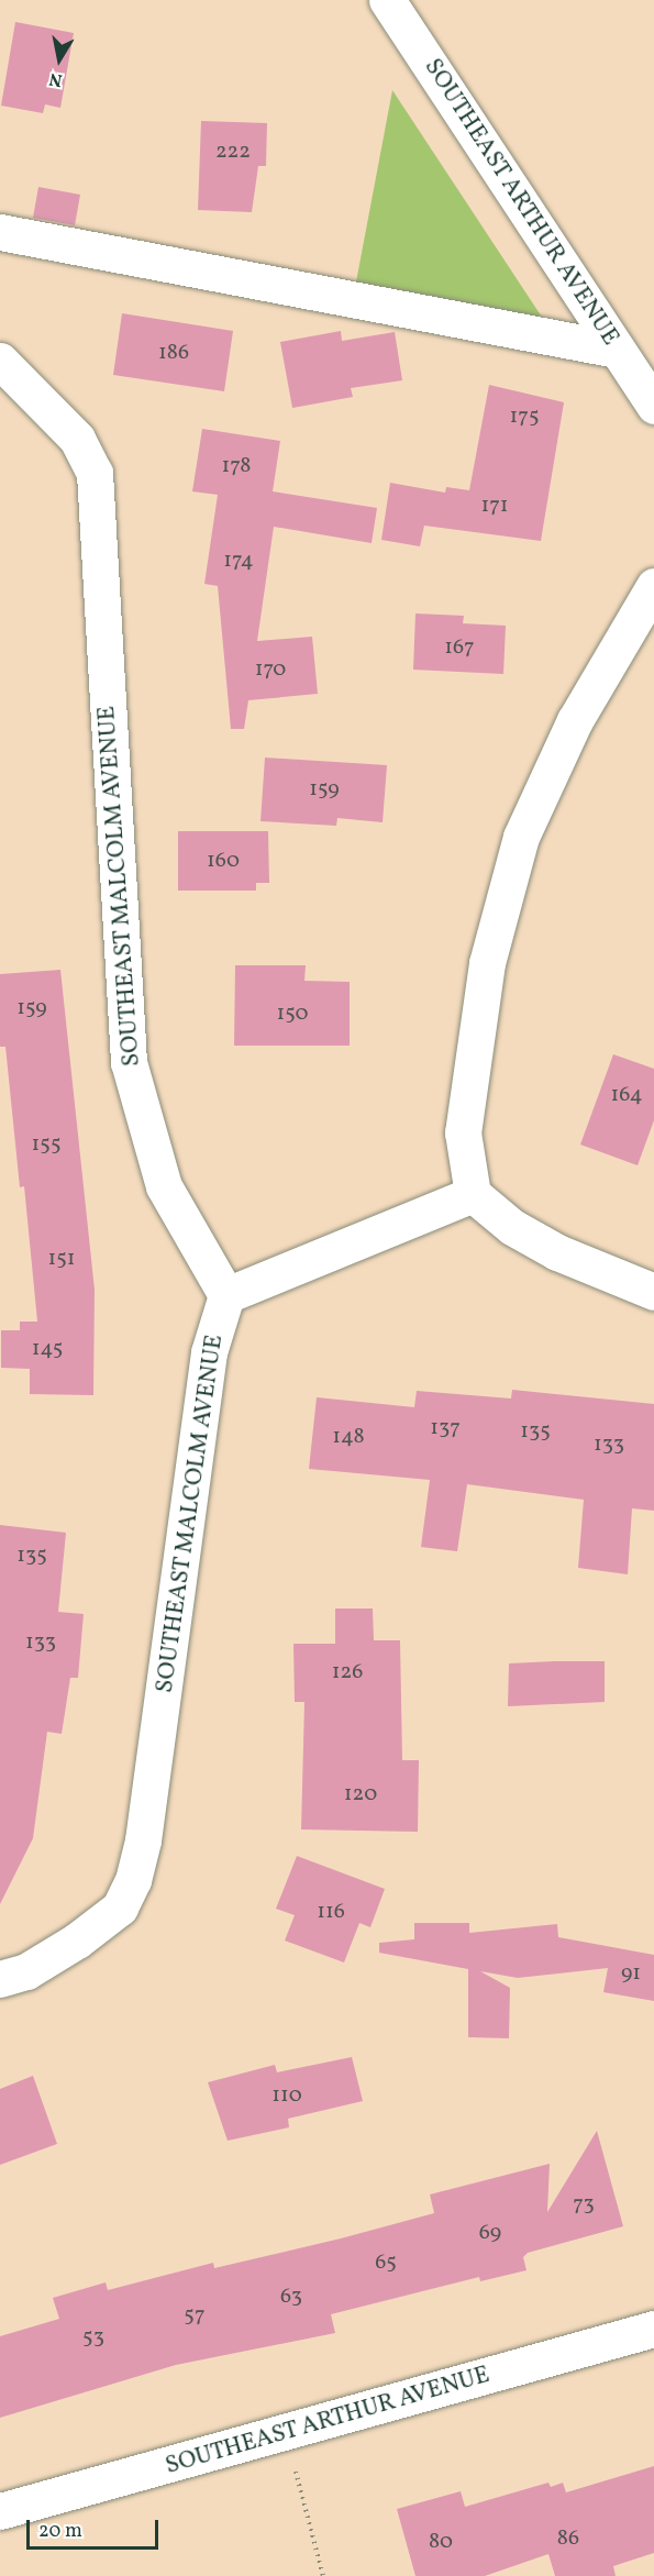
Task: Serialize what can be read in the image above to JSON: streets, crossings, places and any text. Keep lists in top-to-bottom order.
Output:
{
  "streets": {
    "street": ["SOUTHEAST ARTHUR AVENUE", "SOUTHEAST MALCOLM AVENUE"]
  },
  "house_numbers": [
    "222",
    "186",
    "175",
    "178",
    "171",
    "174",
    "167",
    "170",
    "159",
    "160",
    "159",
    "150",
    "164",
    "155",
    "151",
    "145",
    "137",
    "135",
    "148",
    "133",
    "135",
    "133",
    "126",
    "120",
    "116",
    "91",
    "110",
    "73",
    "69",
    "65",
    "63",
    "57",
    "53",
    "86",
    "80"
  ],
  "scale_bar": "20 m",
  "north": "bottom"
}
